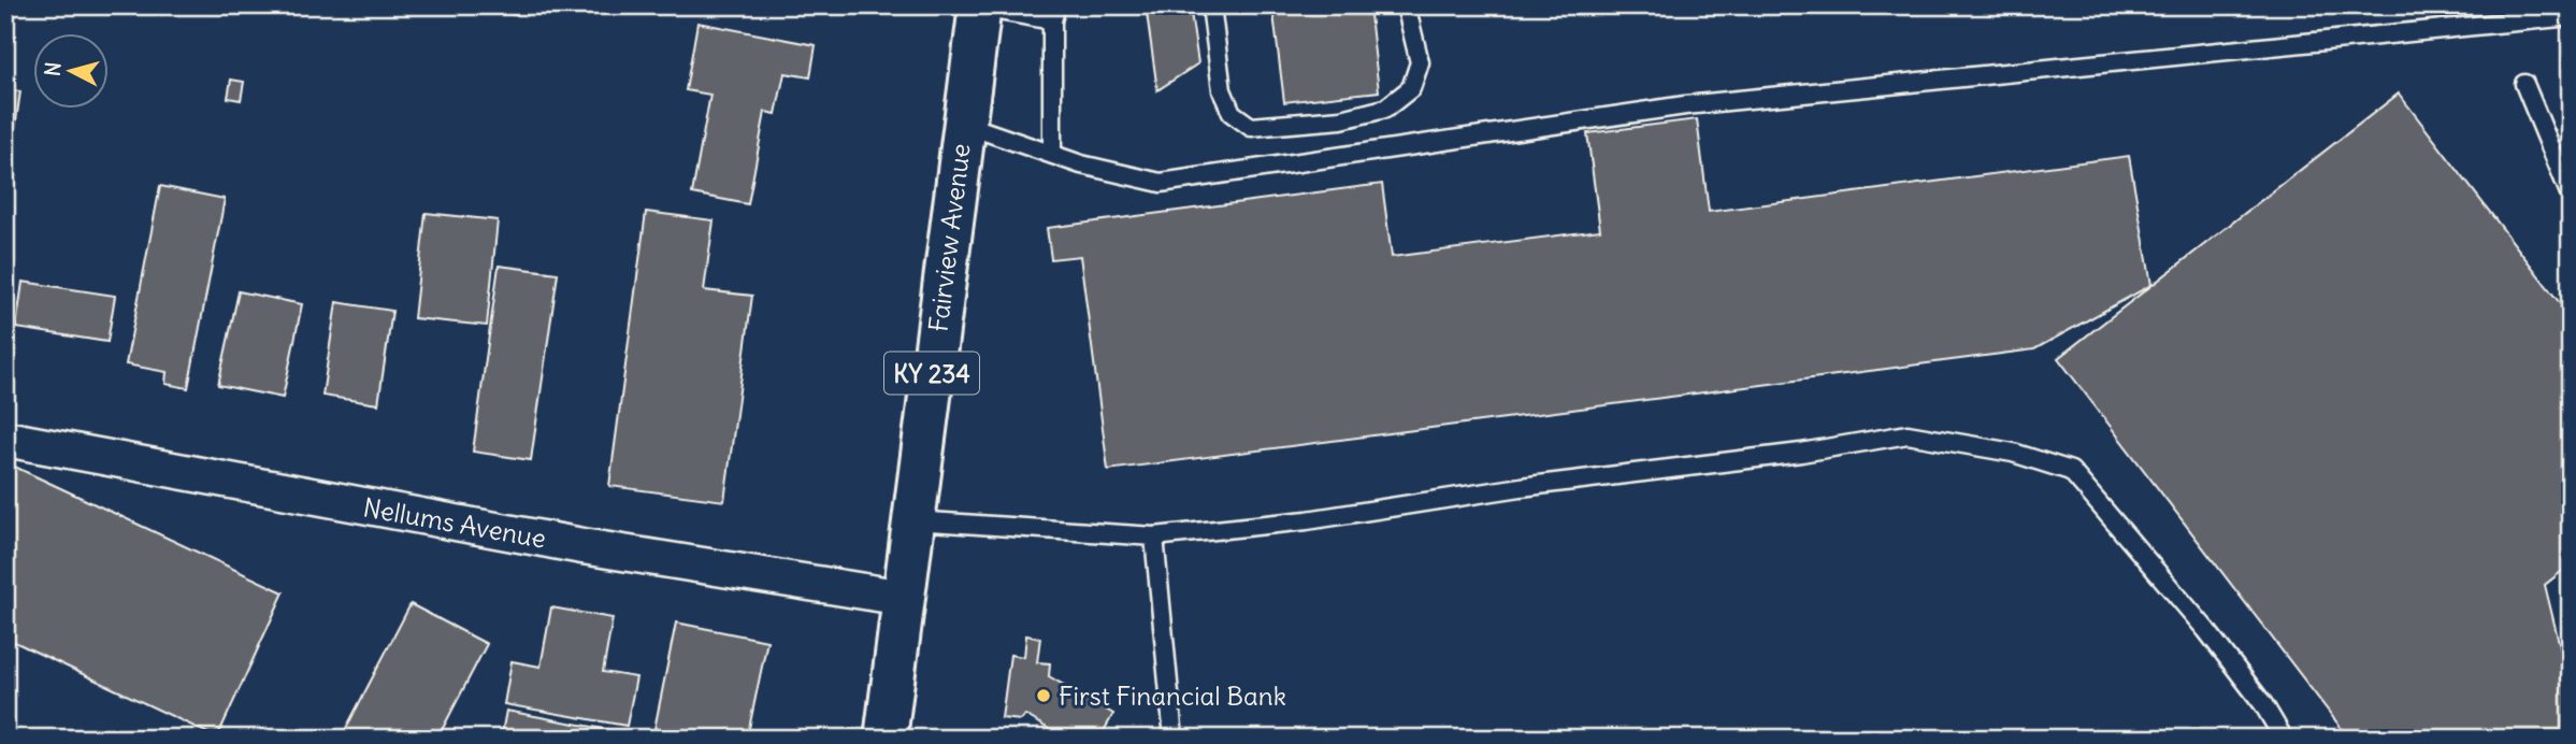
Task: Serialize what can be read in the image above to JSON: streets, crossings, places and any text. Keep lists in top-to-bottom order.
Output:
{
  "streets": {
    "main road": ["Fairview Avenue", "KY 234"],
    "street": ["Nellums Avenue"]
  },
  "crossings": [
    ["Fairview Avenue", "Nellums Avenue"]
  ],
  "places": ["First Financial Bank"],
  "north": "left"
}
